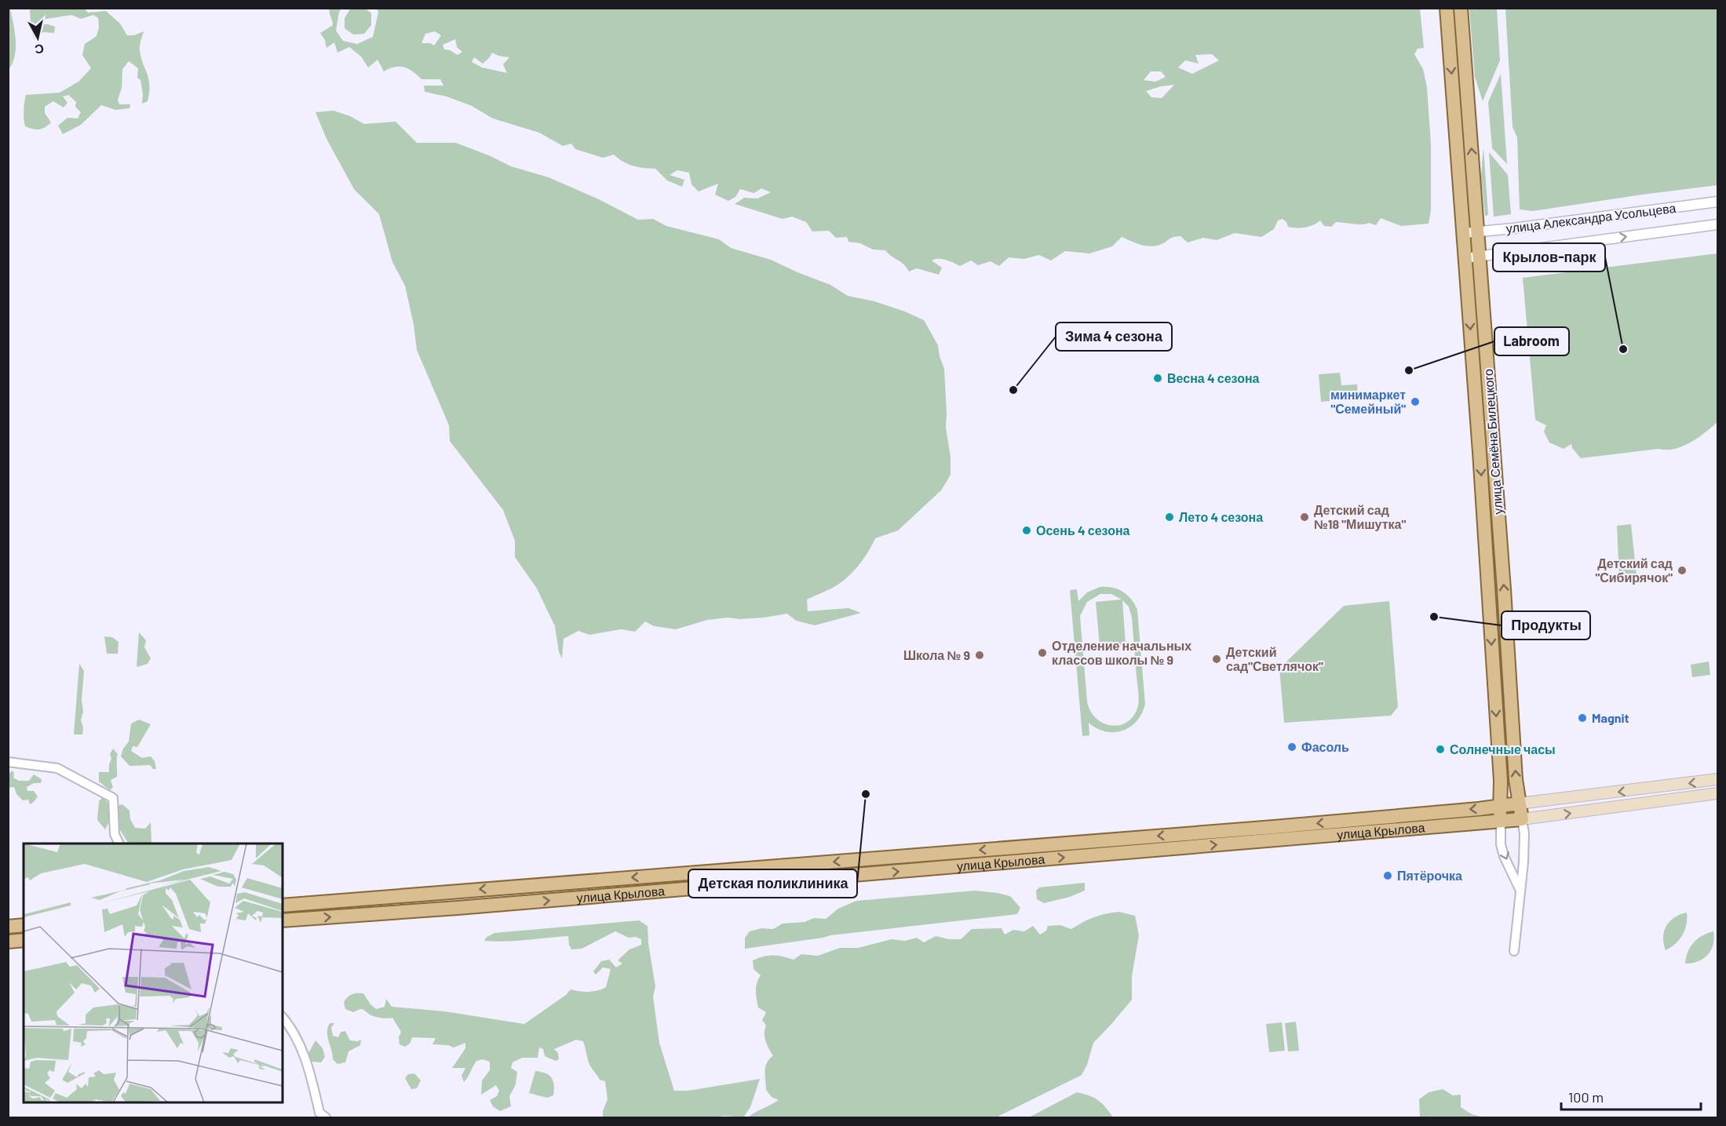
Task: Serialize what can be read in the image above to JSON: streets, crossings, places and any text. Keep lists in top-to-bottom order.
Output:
{
  "streets": {
    "main road": ["улица Семёна Билецкого", "улица Крылова"],
    "street": ["улица Александра Усольцева"]
  },
  "crossings": [
    ["улица Александра Усольцева", "улица Семёна Билецкого"],
    ["улица Семёна Билецкого", "улица Крылова"]
  ],
  "places": [
    "Крылов-парк",
    "Labroom",
    "Весна 4 сезона",
    "Зима 4 сезона",
    "минимаркет \"Семейный\"",
    "Лето 4 сезона",
    "Детский сад №18 \"Мишутка\"",
    "Осень 4 сезона",
    "Детский сад \"Сибирячок\"",
    "Продукты",
    "Отделение начальных классов школы № 9",
    "Школа № 9",
    "Детский сад\"Светлячок\"",
    "Magnit",
    "Фасоль",
    "Солнечные часы",
    "Детская поликлиника",
    "Пятёрочка"
  ],
  "scale_bar": "100 m",
  "north": "bottom"
}
